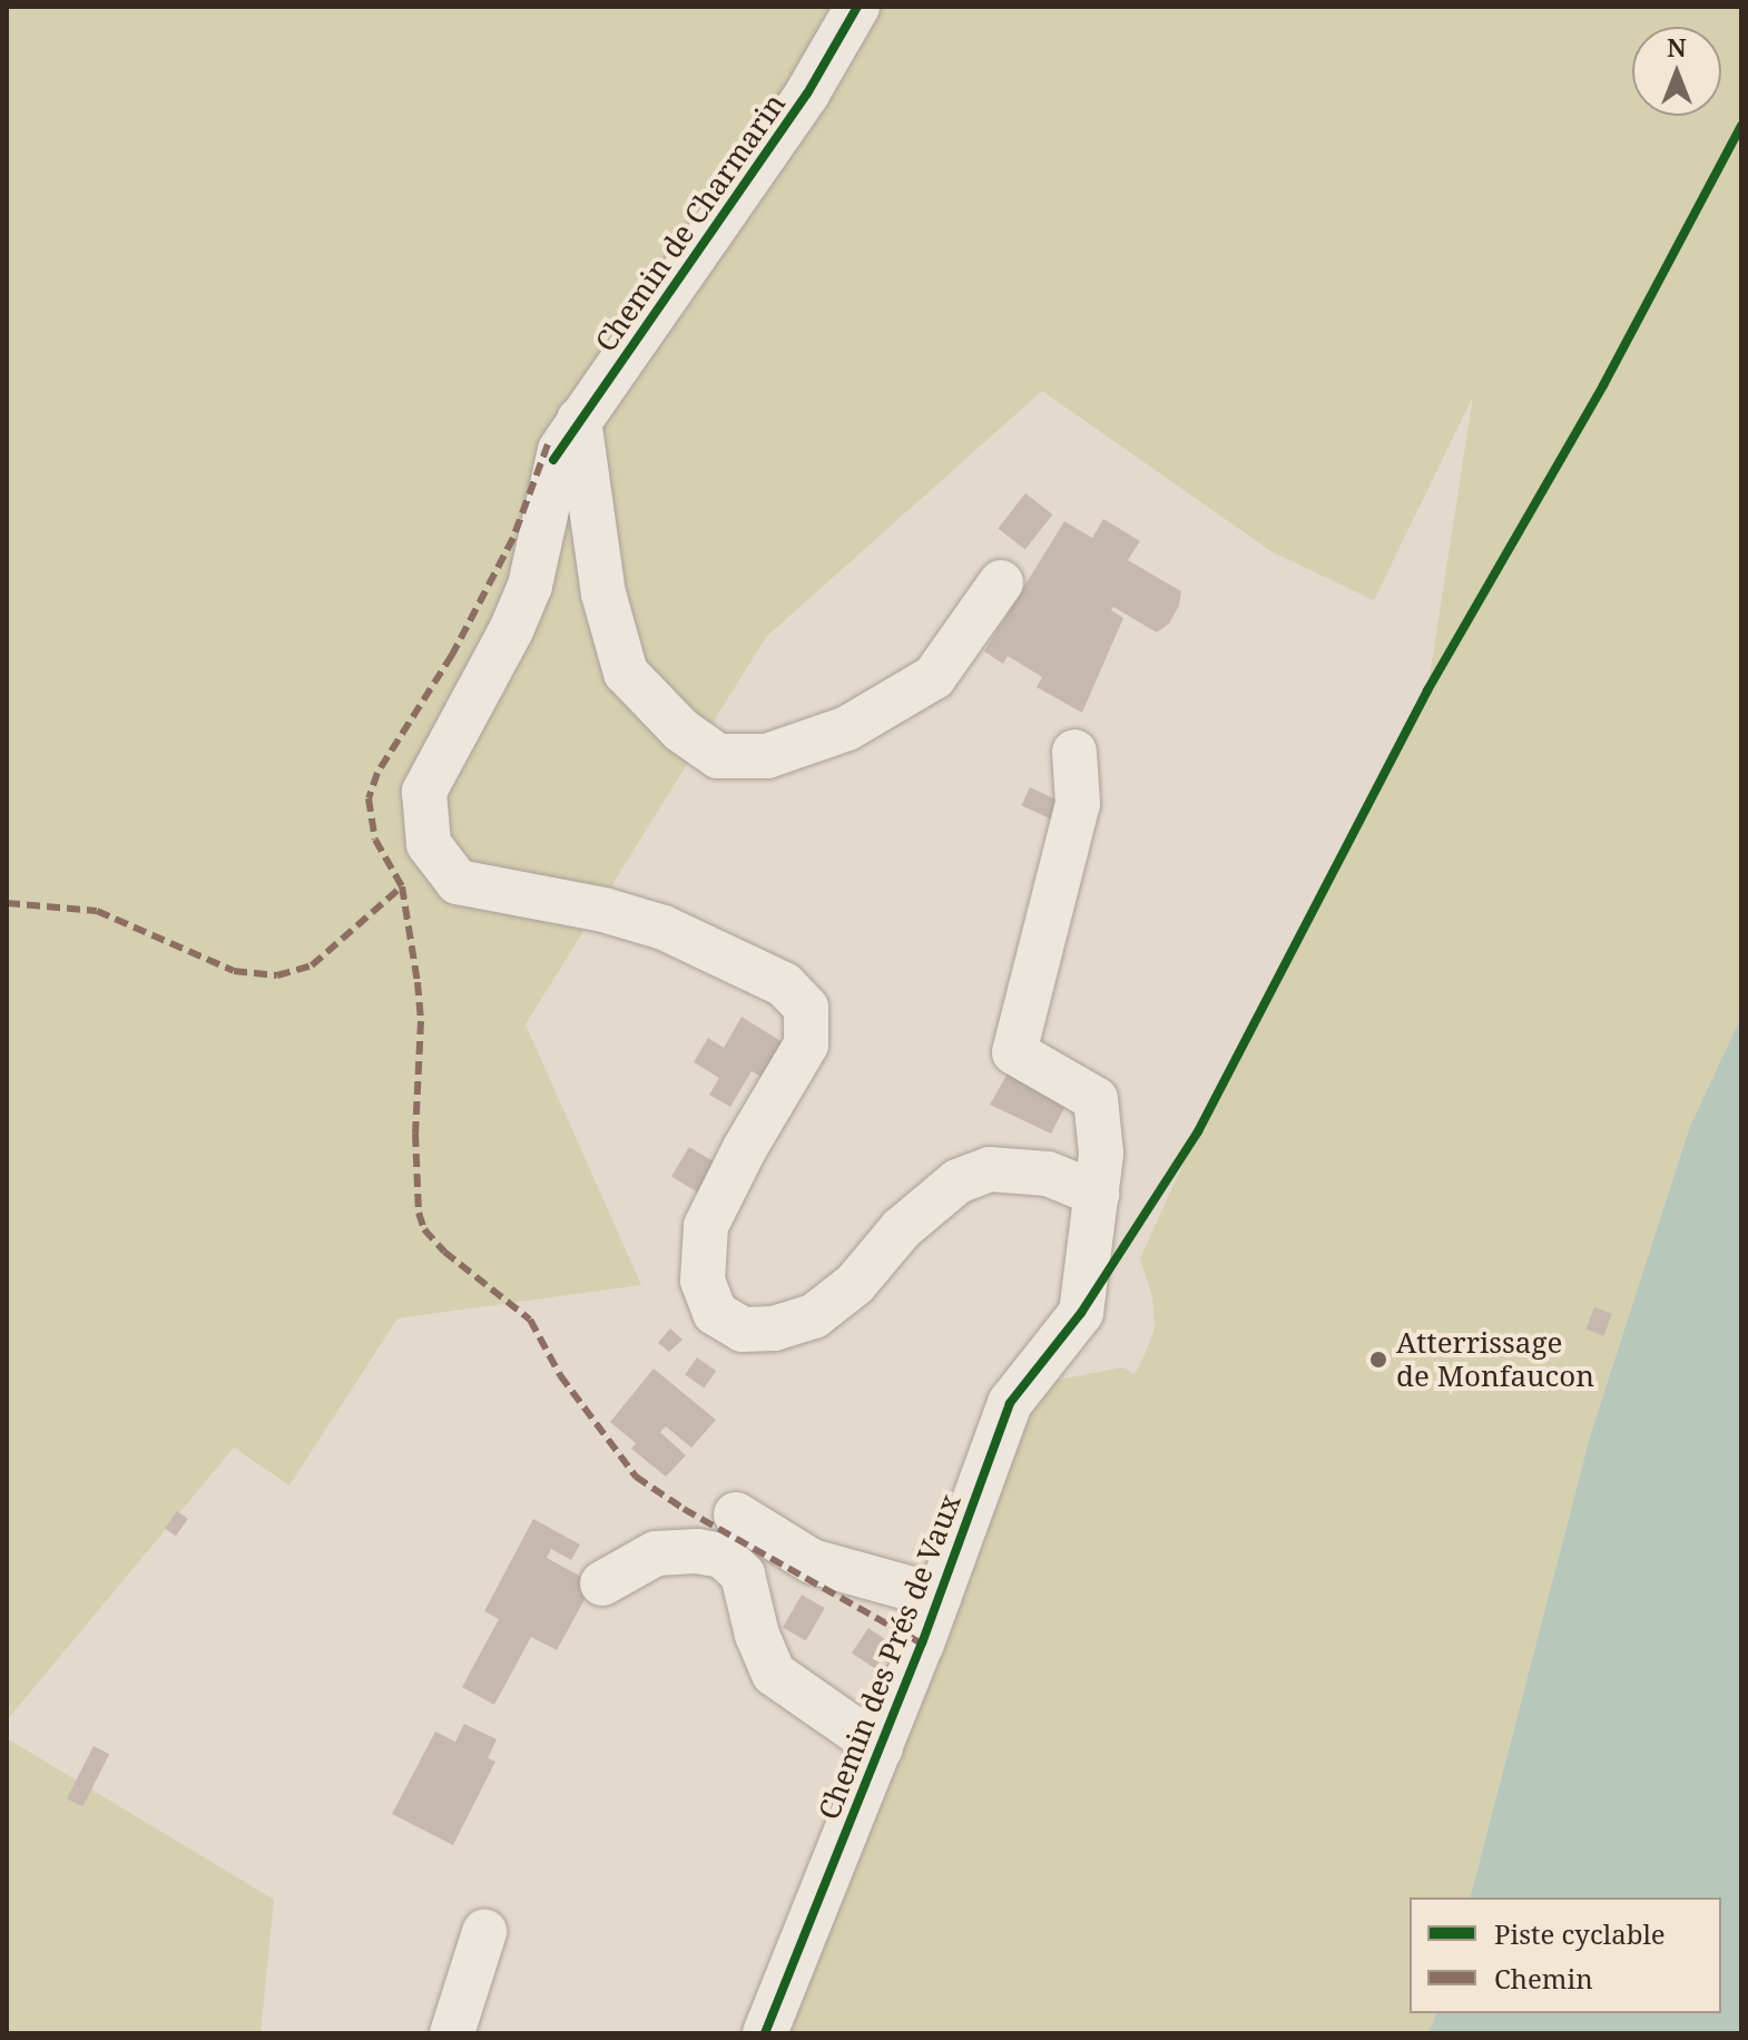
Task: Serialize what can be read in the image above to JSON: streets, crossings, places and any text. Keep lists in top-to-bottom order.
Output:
{
  "streets": {
    "street": ["Chemin de Charmarin", "Chemin des Prés de Vaux"]
  },
  "places": ["Atterrissage de Monfaucon"],
  "legend": ["Piste cyclable", "Chemin"],
  "north": "top"
}
